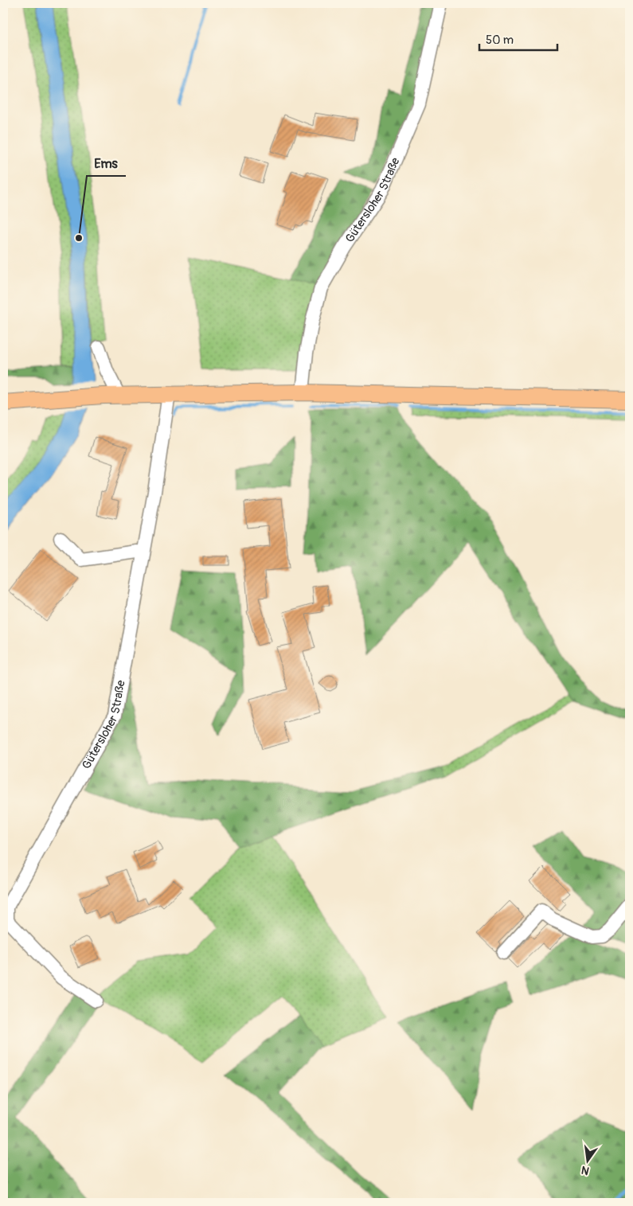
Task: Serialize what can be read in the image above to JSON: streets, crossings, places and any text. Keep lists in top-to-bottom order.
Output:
{
  "streets": {
    "street": ["Gütersloher Straße"]
  },
  "places": ["Ems"],
  "scale_bar": "50 m",
  "north": "bottom"
}
